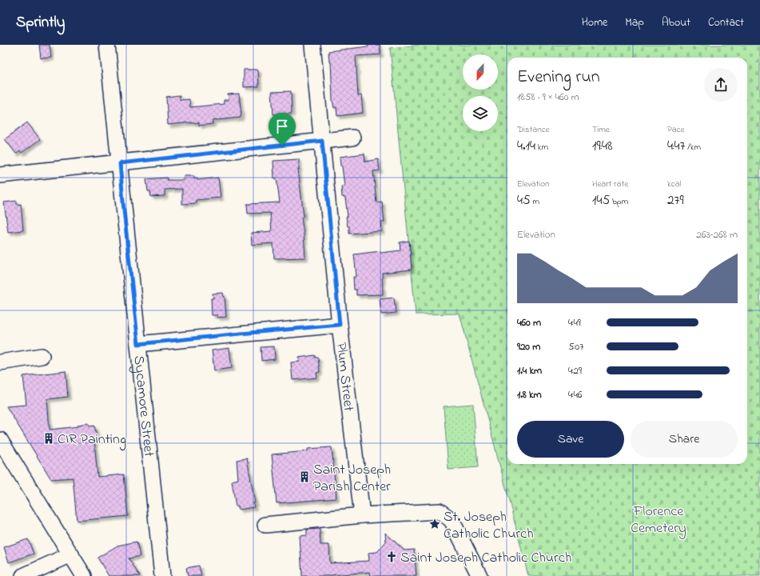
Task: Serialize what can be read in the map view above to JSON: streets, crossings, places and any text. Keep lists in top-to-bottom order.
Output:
{
  "streets": {
    "street": ["Plum Street", "Sycamore Street"]
  },
  "parks": ["Florence Cemetery"],
  "places": {
    "building": ["CIR Painting", "Saint Joseph Parish Center"],
    "place": ["St. Joseph Catholic Church"],
    "church": ["Saint Joseph Catholic Church"]
  },
  "north": "bottom",
  "page": {
    "header": "Sprintly",
    "nav": [
      "Home",
      "Map",
      "About",
      "Contact"
    ],
    "heading": ["Evening run", "18:58 · 9 × 460 m"],
    "stats": [
      ["Distance", "4.14 km"],
      ["Time", "19:48"],
      ["Pace", "4:47 /km"],
      ["Elevation", "45 m"],
      ["Heart rate", "145 bpm"],
      ["kcal", "279"]
    ],
    "chart": ["Elevation", "263–268 m"],
    "list": [
      {
        "name": "460 m",
        "note": "4:49"
      },
      {
        "name": "920 m",
        "note": "5:07"
      },
      {
        "name": "1.4 km",
        "note": "4:29"
      },
      {
        "name": "1.8 km",
        "note": "4:46"
      }
    ],
    "buttons": ["Save", "Share"]
  }
}
